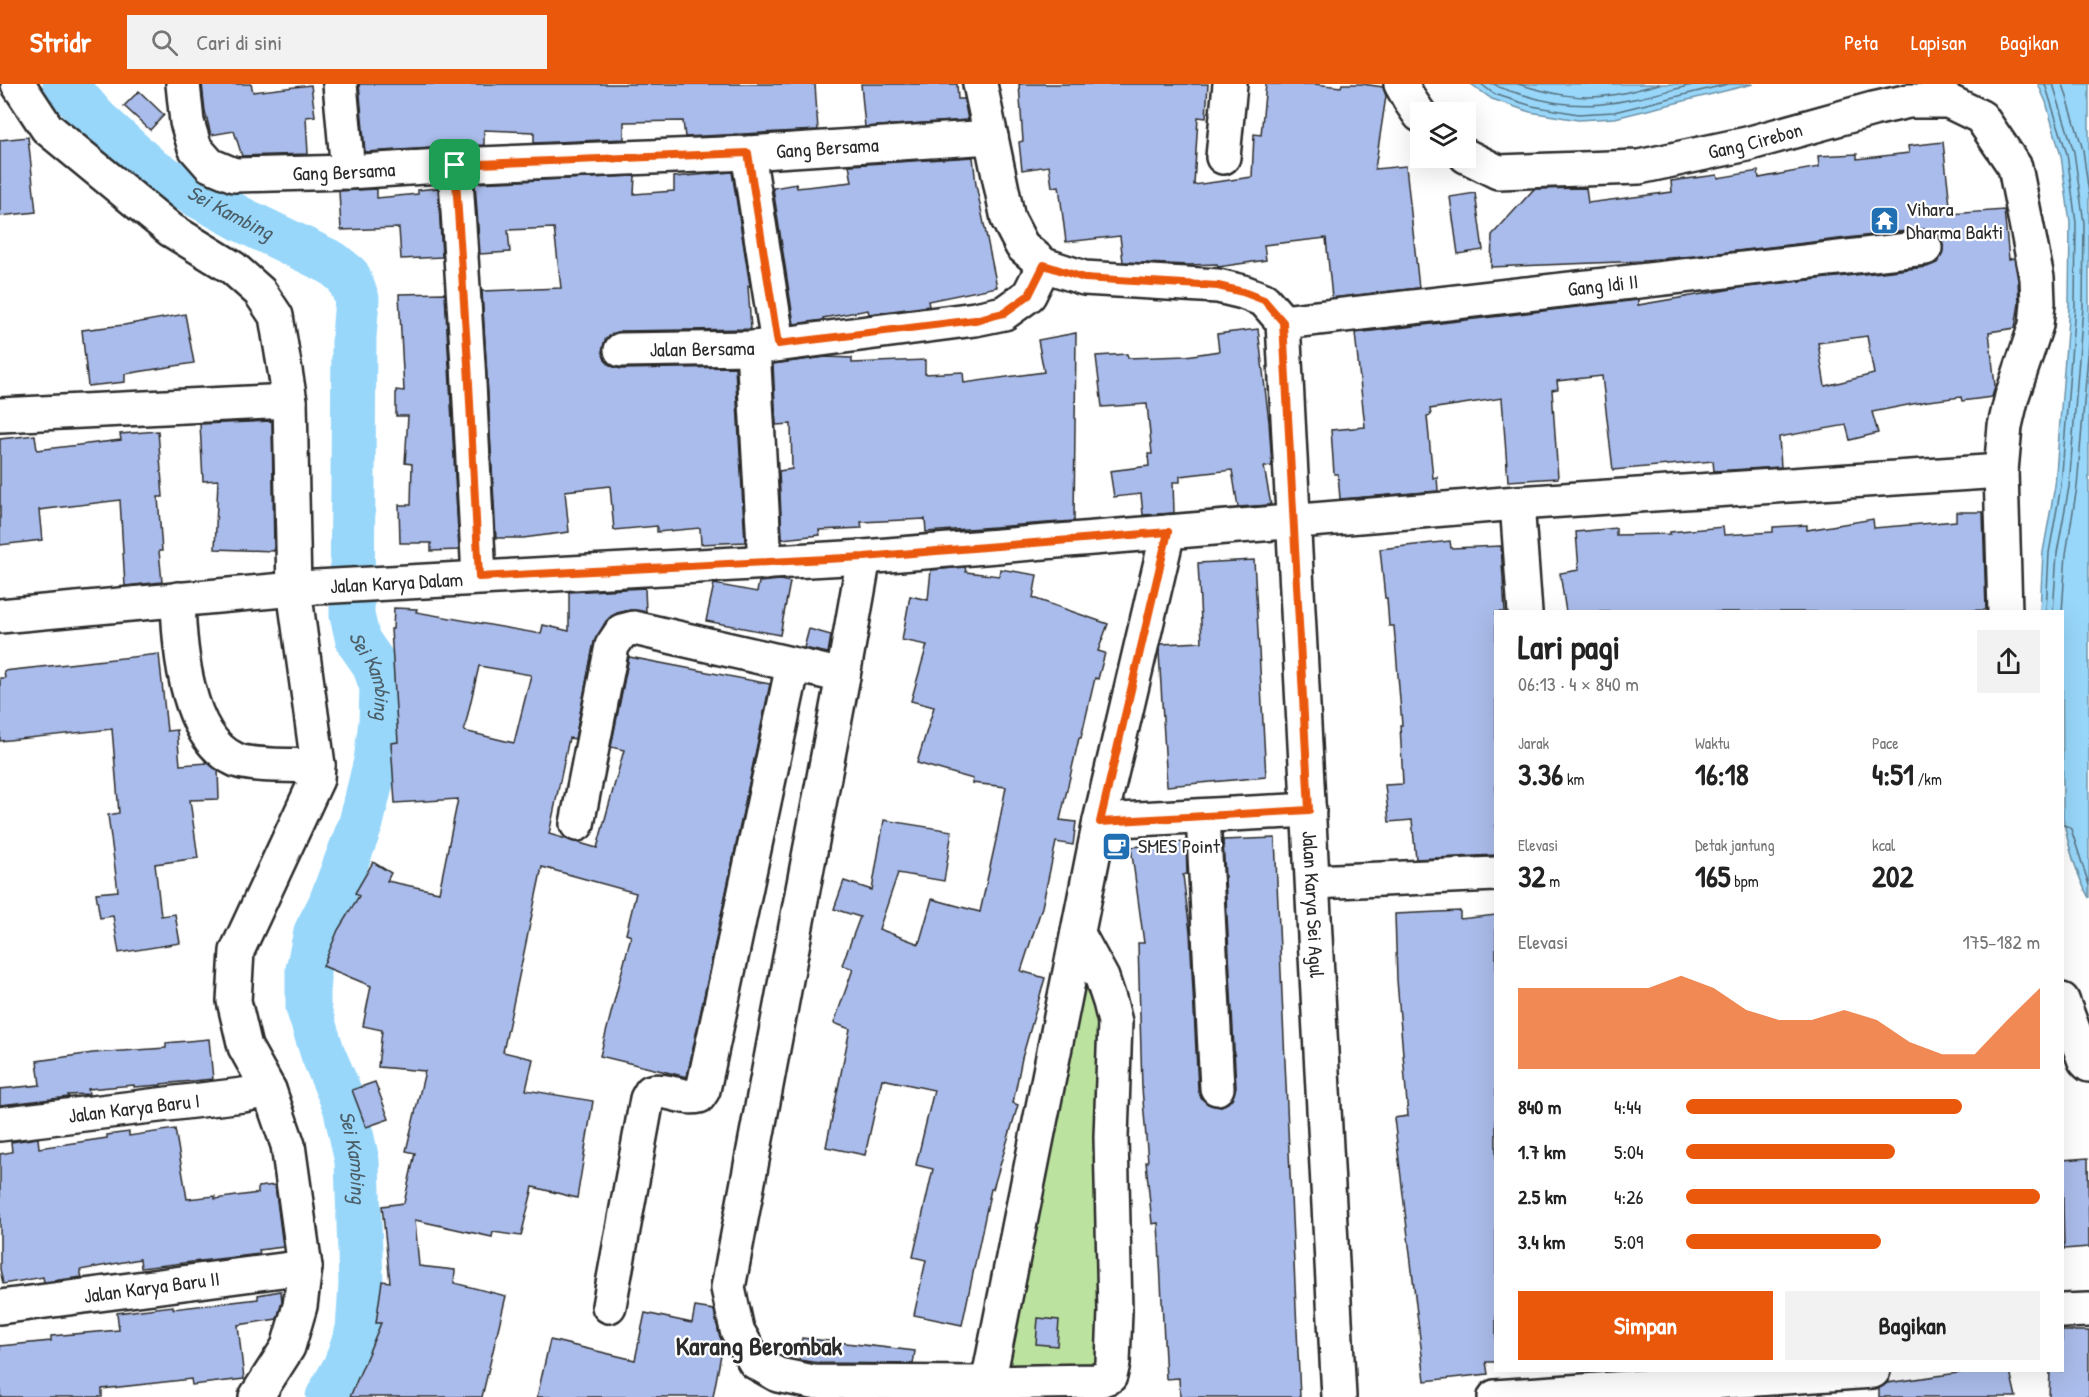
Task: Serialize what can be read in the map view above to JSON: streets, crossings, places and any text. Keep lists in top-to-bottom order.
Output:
{
  "streets": {
    "street": [
      "Gang Cirebon",
      "Gang Bersama",
      "Gang Idi II",
      "Jalan Bersama",
      "Jalan Karya Dalam",
      "Jalan Karya Sei Agul",
      "Jalan Karya Baru I",
      "Jalan Karya Baru II"
    ]
  },
  "crossings": [
    ["Gang Cirebon", "Jalan Karya Dalam"],
    ["Gang Idi II", "Jalan Karya Sei Agul"],
    ["Jalan Karya Dalam", "Jalan Karya Sei Agul"]
  ],
  "districts": ["Karang Berombak"],
  "water": ["Sei Kambing"],
  "places": {
    "temple": ["Vihara Dharma Bakti"],
    "cafe": ["SMES Point"]
  },
  "page": {
    "header": "Stridr",
    "search": "Cari di sini",
    "nav": ["Peta", "Lapisan", "Bagikan"],
    "heading": ["Lari pagi", "06:13 · 4 × 840 m"],
    "stats": [
      ["Jarak", "3.36 km"],
      ["Waktu", "16:18"],
      ["Pace", "4:51 /km"],
      ["Elevasi", "32 m"],
      ["Detak jantung", "165 bpm"],
      ["kcal", "202"]
    ],
    "chart": ["Elevasi", "175–182 m"],
    "list": [
      {
        "name": "840 m",
        "note": "4:44"
      },
      {
        "name": "1.7 km",
        "note": "5:04"
      },
      {
        "name": "2.5 km",
        "note": "4:26"
      },
      {
        "name": "3.4 km",
        "note": "5:09"
      }
    ],
    "buttons": ["Simpan", "Bagikan"]
  }
}
